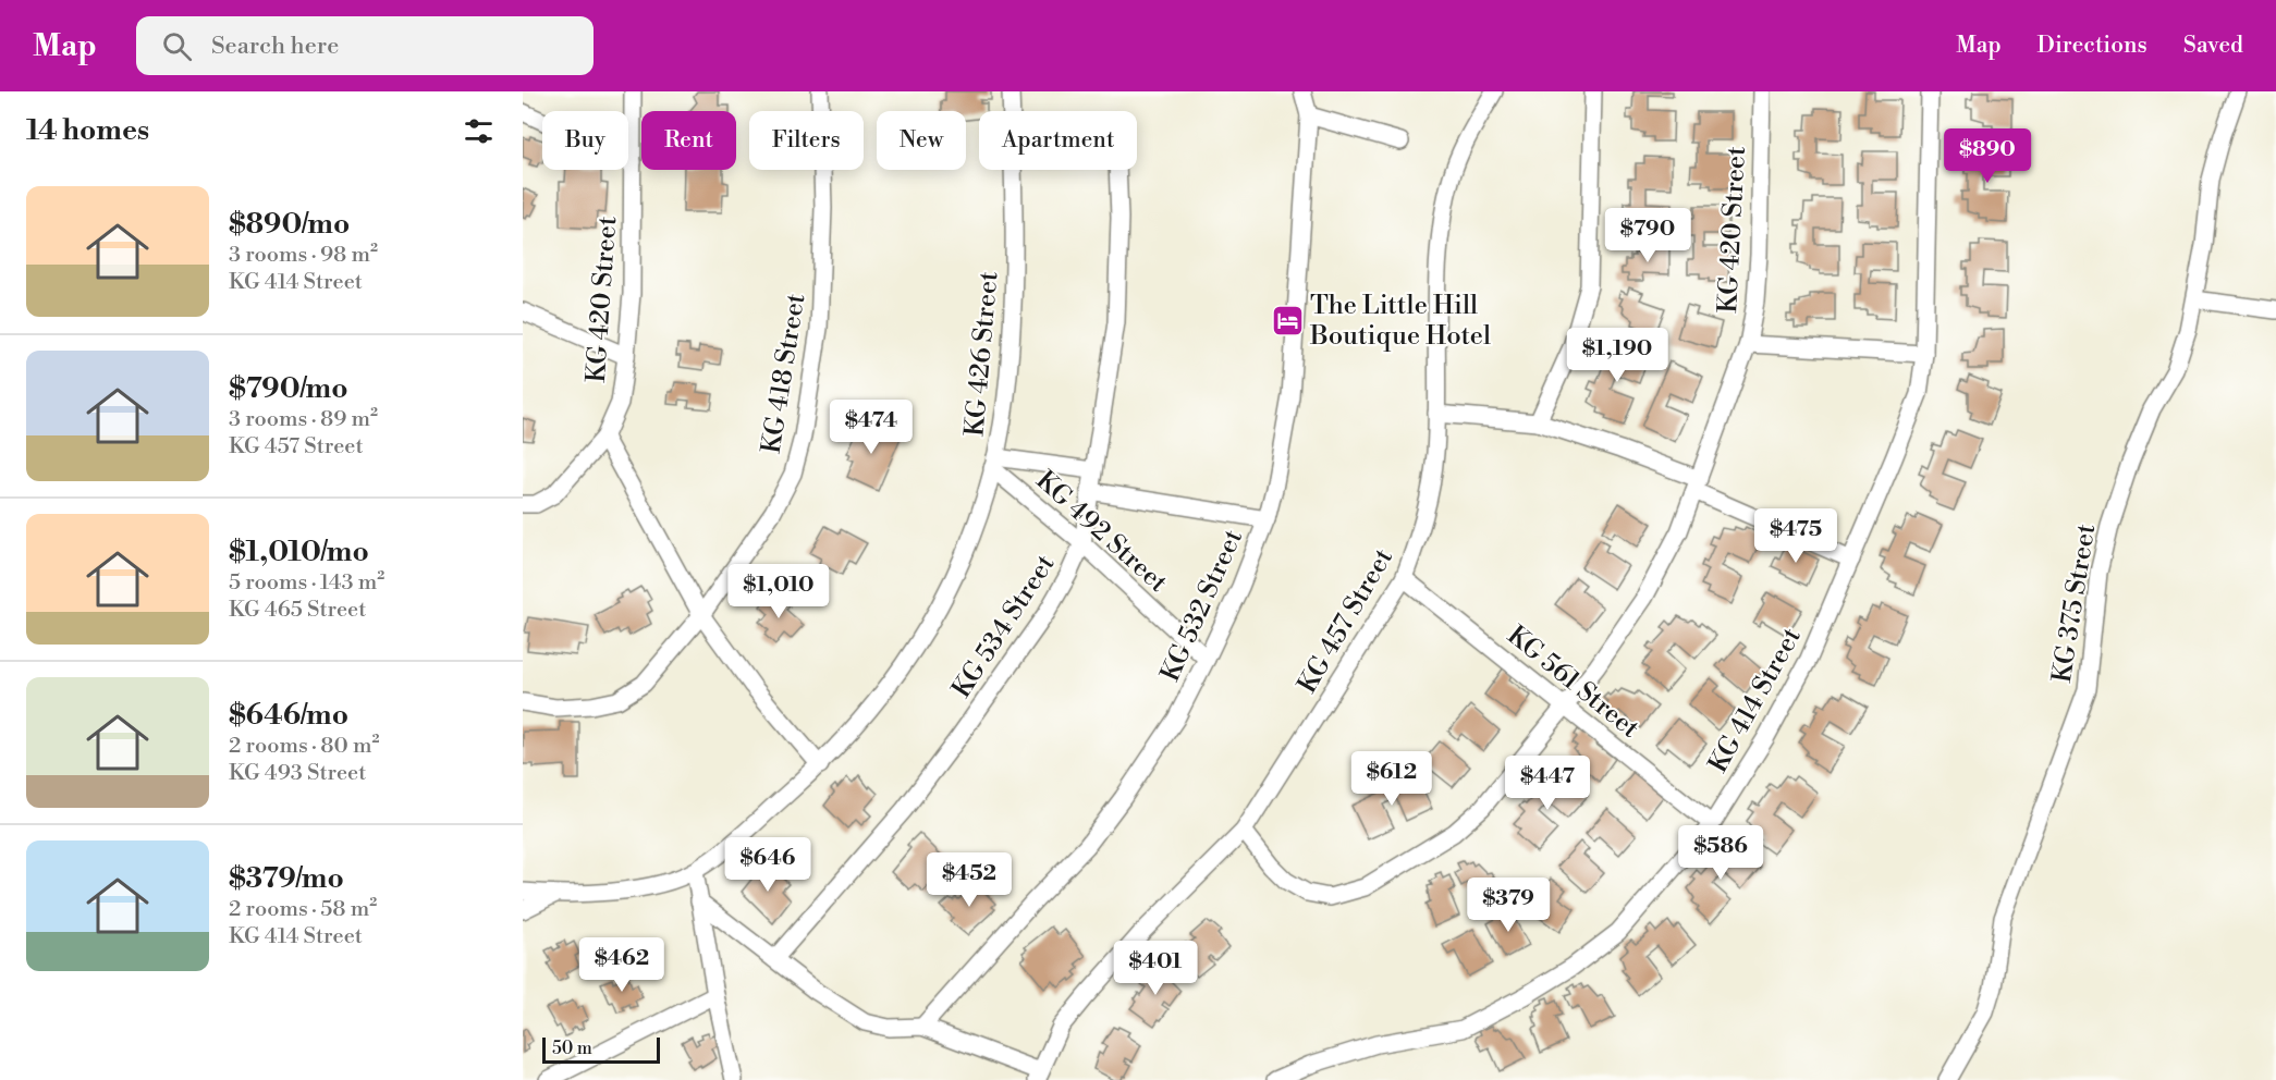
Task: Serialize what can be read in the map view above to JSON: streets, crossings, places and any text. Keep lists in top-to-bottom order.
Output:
{
  "streets": {
    "street": [
      "KG 420 Street",
      "KG 426 Street",
      "KG 418 Street",
      "KG 492 Street",
      "KG 375 Street",
      "KG 532 Street",
      "KG 457 Street",
      "KG 534 Street",
      "KG 561 Street",
      "KG 414 Street"
    ]
  },
  "crossings": [
    ["KG 420 Street", "KG 457 Street"],
    ["KG 420 Street", "KG 561 Street"],
    ["KG 426 Street", "KG 492 Street"],
    ["KG 492 Street", "KG 532 Street"],
    ["KG 492 Street", "KG 534 Street"],
    ["KG 457 Street", "KG 561 Street"],
    ["KG 561 Street", "KG 414 Street"]
  ],
  "places": {
    "hotel": ["The Little Hill Boutique Hotel"]
  },
  "scale_bar": "50 m",
  "page": {
    "header": "Map",
    "search": "Search here",
    "nav": ["Map", "Directions", "Saved"],
    "heading": "14 homes",
    "chip": [
      "Buy",
      "Rent",
      "Filters",
      "New",
      "Apartment"
    ],
    "price": [
      "$890",
      "$790",
      "$1,190",
      "$474",
      "$475",
      "$1,010",
      "$612",
      "$447",
      "$586",
      "$646",
      "$452",
      "$379",
      "$462",
      "$401"
    ],
    "list": [
      {
        "name": "$890/mo",
        "note": "3 rooms · 98 m² · KG 414 Street"
      },
      {
        "name": "$790/mo",
        "note": "3 rooms · 89 m² · KG 457 Street"
      },
      {
        "name": "$1,010/mo",
        "note": "5 rooms · 143 m² · KG 465 Street"
      },
      {
        "name": "$646/mo",
        "note": "2 rooms · 80 m² · KG 493 Street"
      },
      {
        "name": "$379/mo",
        "note": "2 rooms · 58 m² · KG 414 Street"
      }
    ],
    "scale": "50 m"
  }
}
